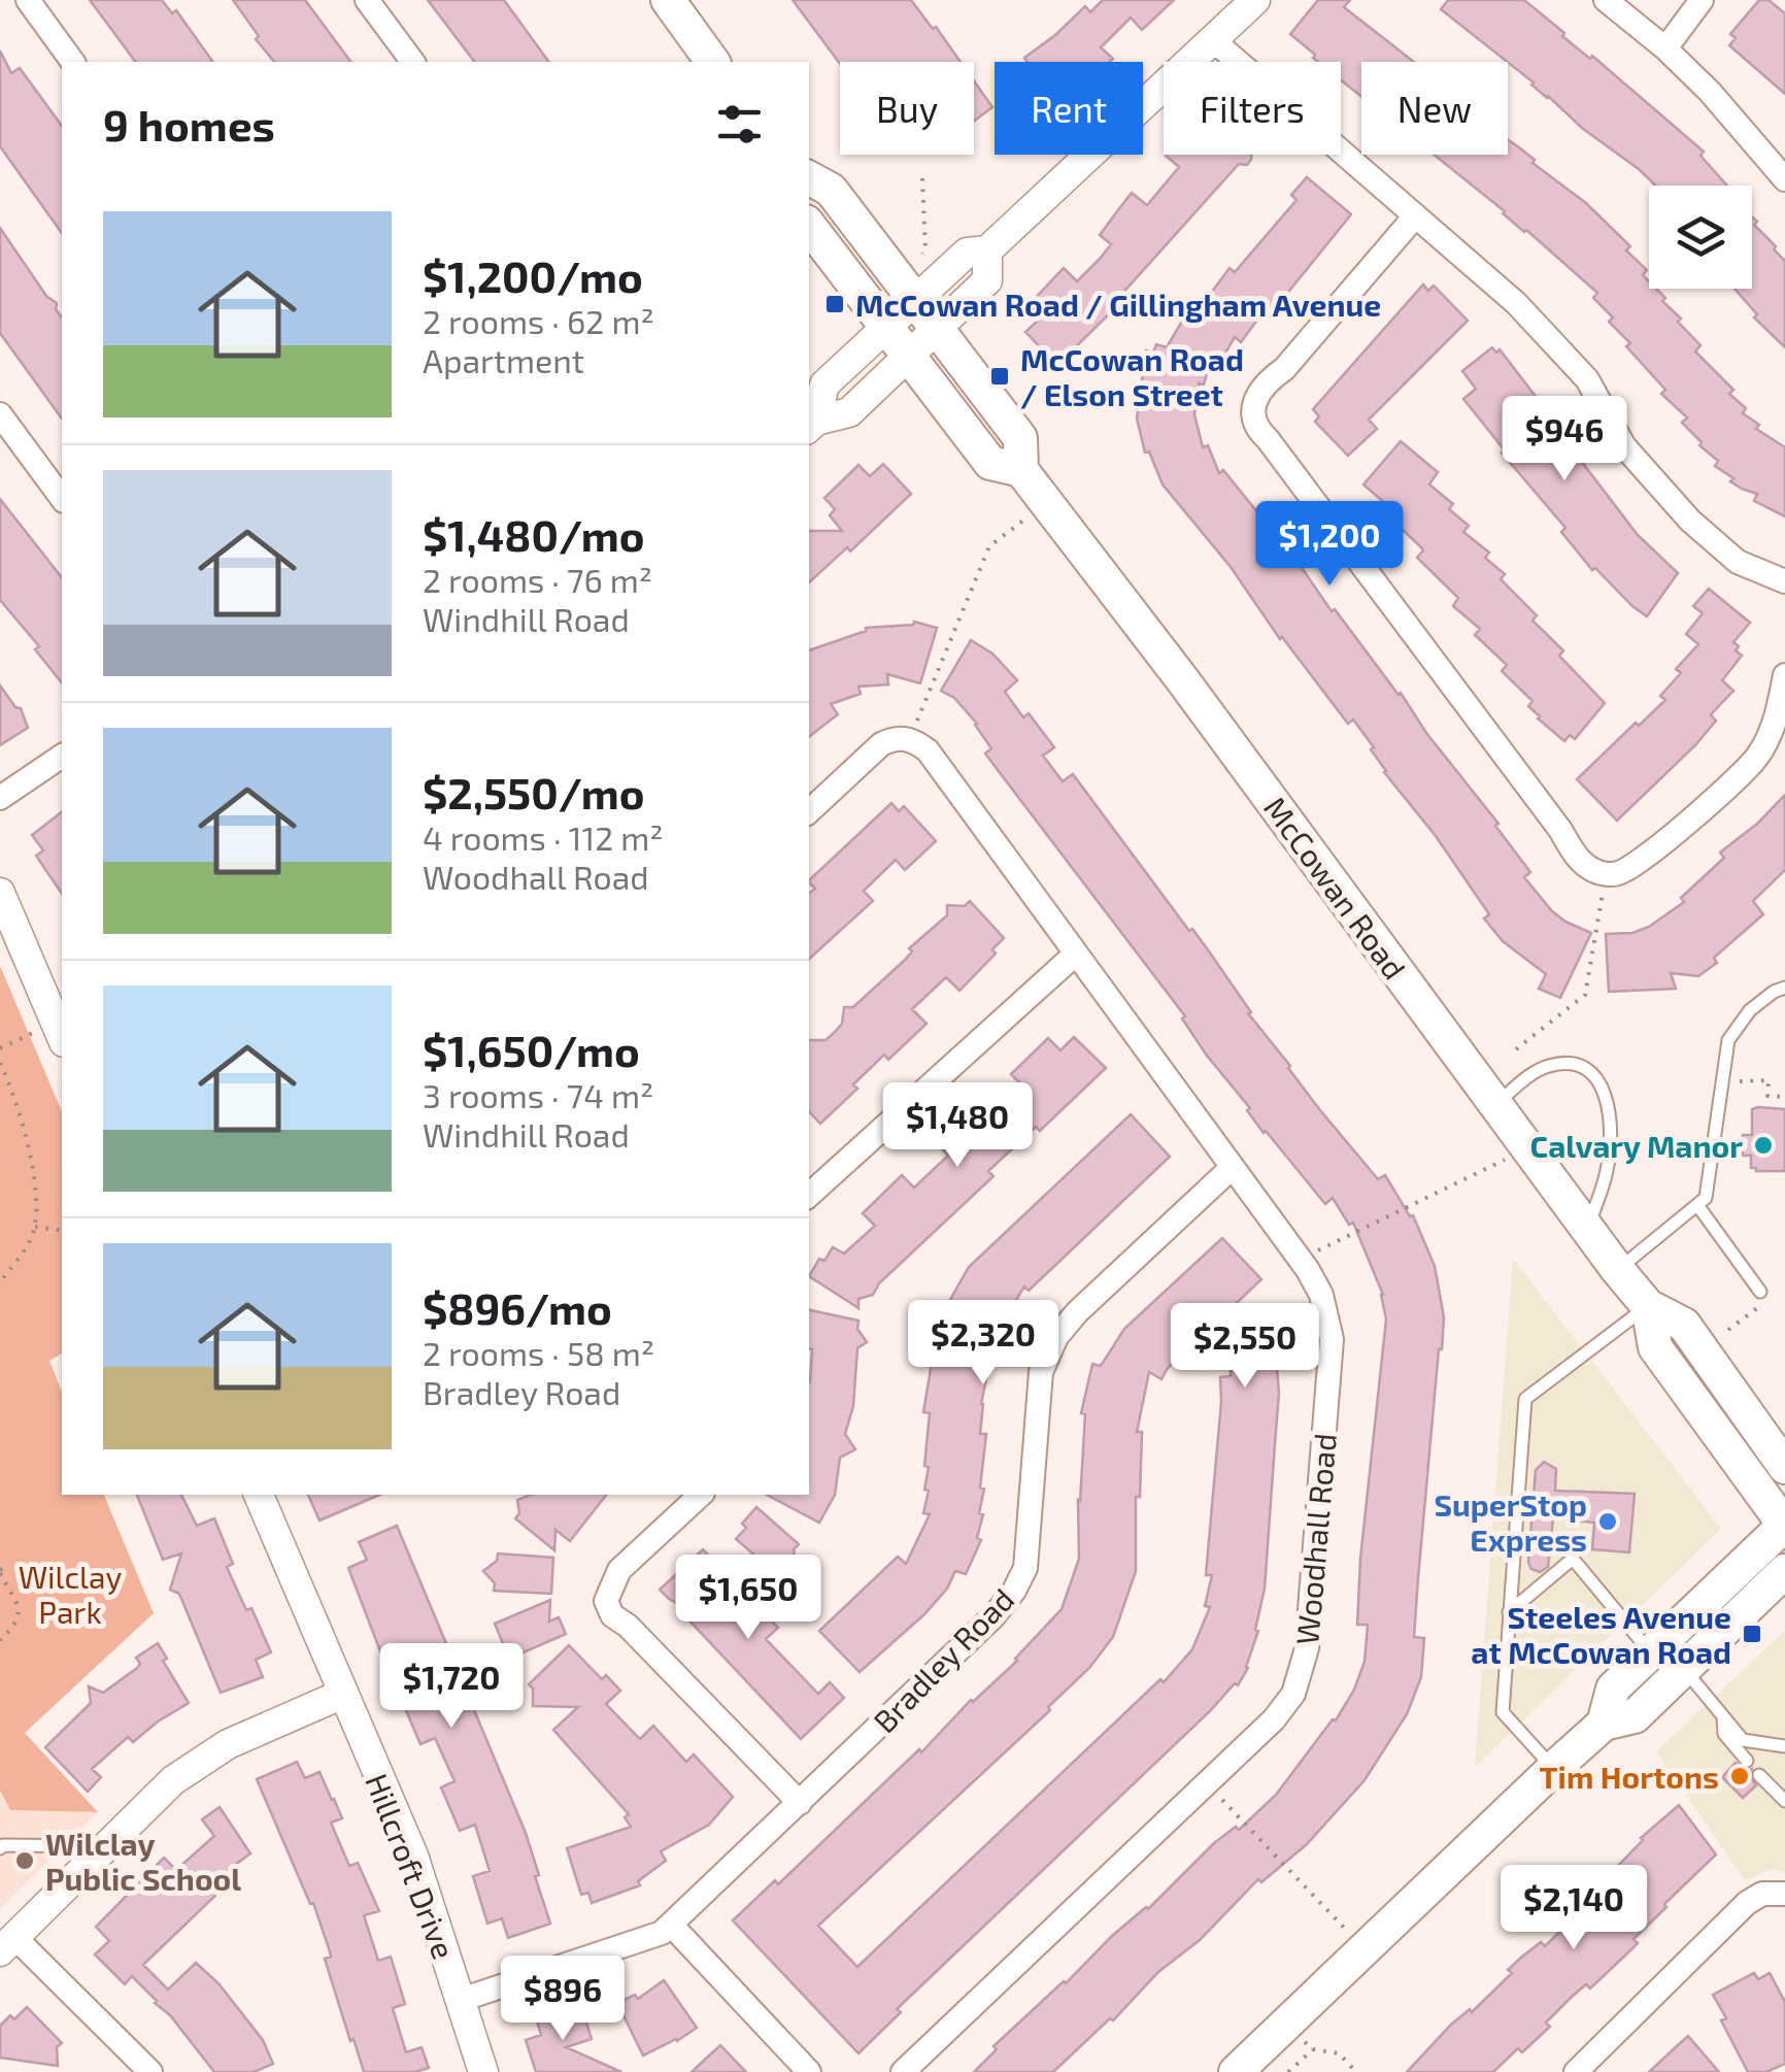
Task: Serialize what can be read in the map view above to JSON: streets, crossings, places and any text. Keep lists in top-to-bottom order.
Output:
{
  "streets": {
    "main road": ["McCowan Road"],
    "street": ["Woodhall Road", "Bradley Road", "Hillcroft Drive"]
  },
  "crossings": [
    ["Woodhall Road", "Bradley Road"],
    ["Bradley Road", "Hillcroft Drive"]
  ],
  "parks": ["Wilclay Park"],
  "places": {
    "transit": ["McCowan Road / Gillingham Avenue", "McCowan Road / Elson Street", "Steeles Avenue at McCowan Road"],
    "other": [
      "Calvary Manor",
      "SuperStop Express",
      "Tim Hortons",
      "Wilclay Public School"
    ]
  },
  "page": {
    "chip": [
      "Buy",
      "Rent",
      "Filters",
      "New"
    ],
    "heading": "9 homes",
    "list": [
      {
        "name": "$1,200/mo",
        "note": "2 rooms · 62 m² · Apartment"
      },
      {
        "name": "$1,480/mo",
        "note": "2 rooms · 76 m² · Windhill Road"
      },
      {
        "name": "$2,550/mo",
        "note": "4 rooms · 112 m² · Woodhall Road"
      },
      {
        "name": "$1,650/mo",
        "note": "3 rooms · 74 m² · Windhill Road"
      },
      {
        "name": "$896/mo",
        "note": "2 rooms · 58 m² · Bradley Road"
      }
    ],
    "price": [
      "$946",
      "$1,200",
      "$1,480",
      "$2,320",
      "$2,550",
      "$1,650",
      "$1,720",
      "$2,140",
      "$896"
    ]
  }
}
